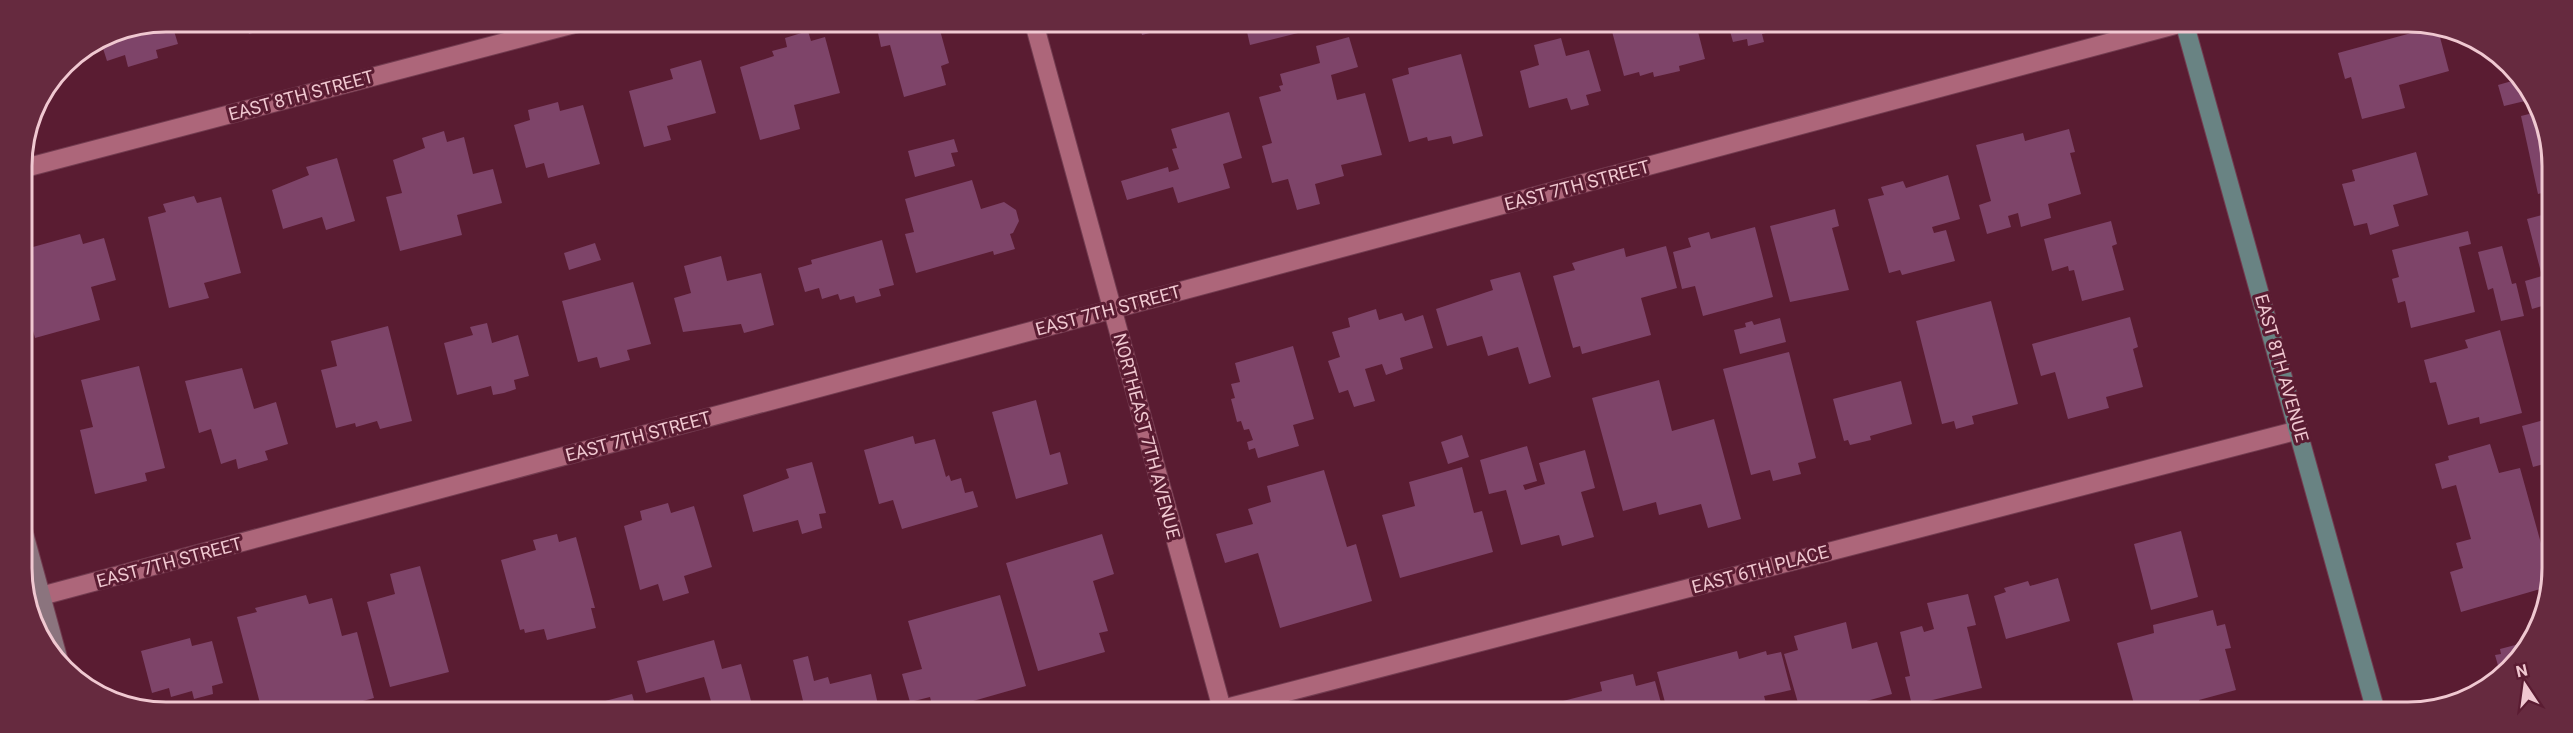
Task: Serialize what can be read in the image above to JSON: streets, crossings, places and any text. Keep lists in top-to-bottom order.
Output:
{
  "streets": {
    "main road": ["EAST 8TH AVENUE"],
    "street": [
      "EAST 8TH STREET",
      "EAST 7TH STREET",
      "NORTHEAST 7TH AVENUE",
      "EAST 6TH PLACE"
    ]
  },
  "crossings": [
    ["EAST 7TH STREET", "NORTHEAST 7TH AVENUE"],
    ["EAST 8TH AVENUE", "EAST 6TH PLACE"]
  ],
  "north": "top"
}
